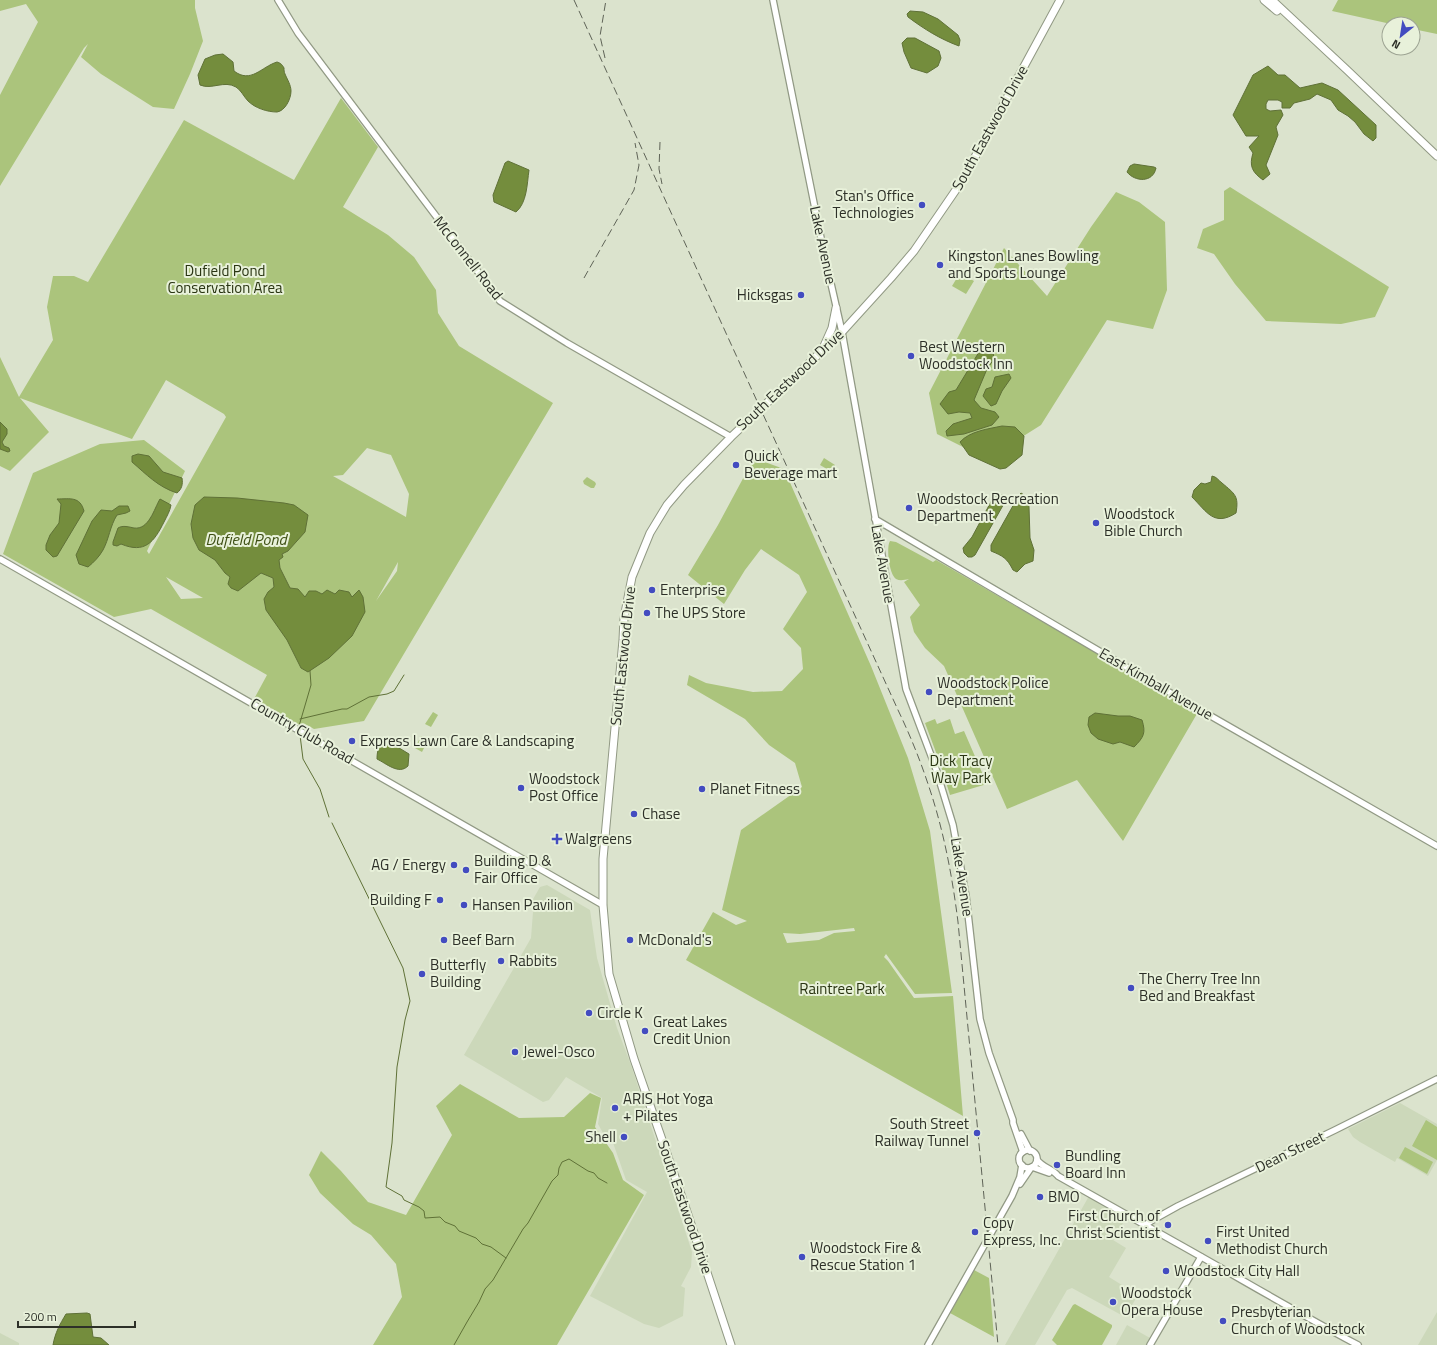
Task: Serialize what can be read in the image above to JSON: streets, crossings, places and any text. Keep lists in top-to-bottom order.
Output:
{
  "streets": {
    "main road": ["South Eastwood Drive"],
    "street": [
      "Lake Avenue",
      "McConnell Road",
      "East Kimball Avenue",
      "Country Club Road",
      "Dean Street"
    ]
  },
  "crossings": [
    ["South Eastwood Drive", "Lake Avenue"],
    ["South Eastwood Drive", "McConnell Road"],
    ["South Eastwood Drive", "Country Club Road"],
    ["Lake Avenue", "East Kimball Avenue"]
  ],
  "water": ["Dufield Pond"],
  "parks": ["Dufield Pond Conservation Area", "Dick Tracy Way Park", "Raintree Park"],
  "places": {
    "other": [
      "Stan's Office Technologies",
      "Kingston Lanes Bowling and Sports Lounge",
      "Hicksgas",
      "Best Western Woodstock Inn",
      "Quick Beverage mart",
      "Woodstock Recreation Department",
      "Woodstock Bible Church",
      "Enterprise",
      "The UPS Store",
      "Woodstock Police Department",
      "Express Lawn Care & Landscaping",
      "Woodstock Post Office",
      "Planet Fitness",
      "Chase",
      "AG / Energy",
      "Building D & Fair Office",
      "Building F",
      "Hansen Pavilion",
      "Beef Barn",
      "McDonald's",
      "Rabbits",
      "Butterfly Building",
      "The Cherry Tree Inn Bed and Breakfast",
      "Circle K",
      "Great Lakes Credit Union",
      "Jewel-Osco",
      "ARIS Hot Yoga + Pilates",
      "South Street Railway Tunnel",
      "Shell",
      "Bundling Board Inn",
      "BMO",
      "First Church of Christ Scientist",
      "Copy Express, Inc.",
      "First United Methodist Church",
      "Woodstock Fire & Rescue Station 1",
      "Woodstock City Hall",
      "Woodstock Opera House",
      "Presbyterian Church of Woodstock"
    ],
    "health": ["Walgreens"]
  },
  "scale_bar": "200 m",
  "north": "bottom left"
}
